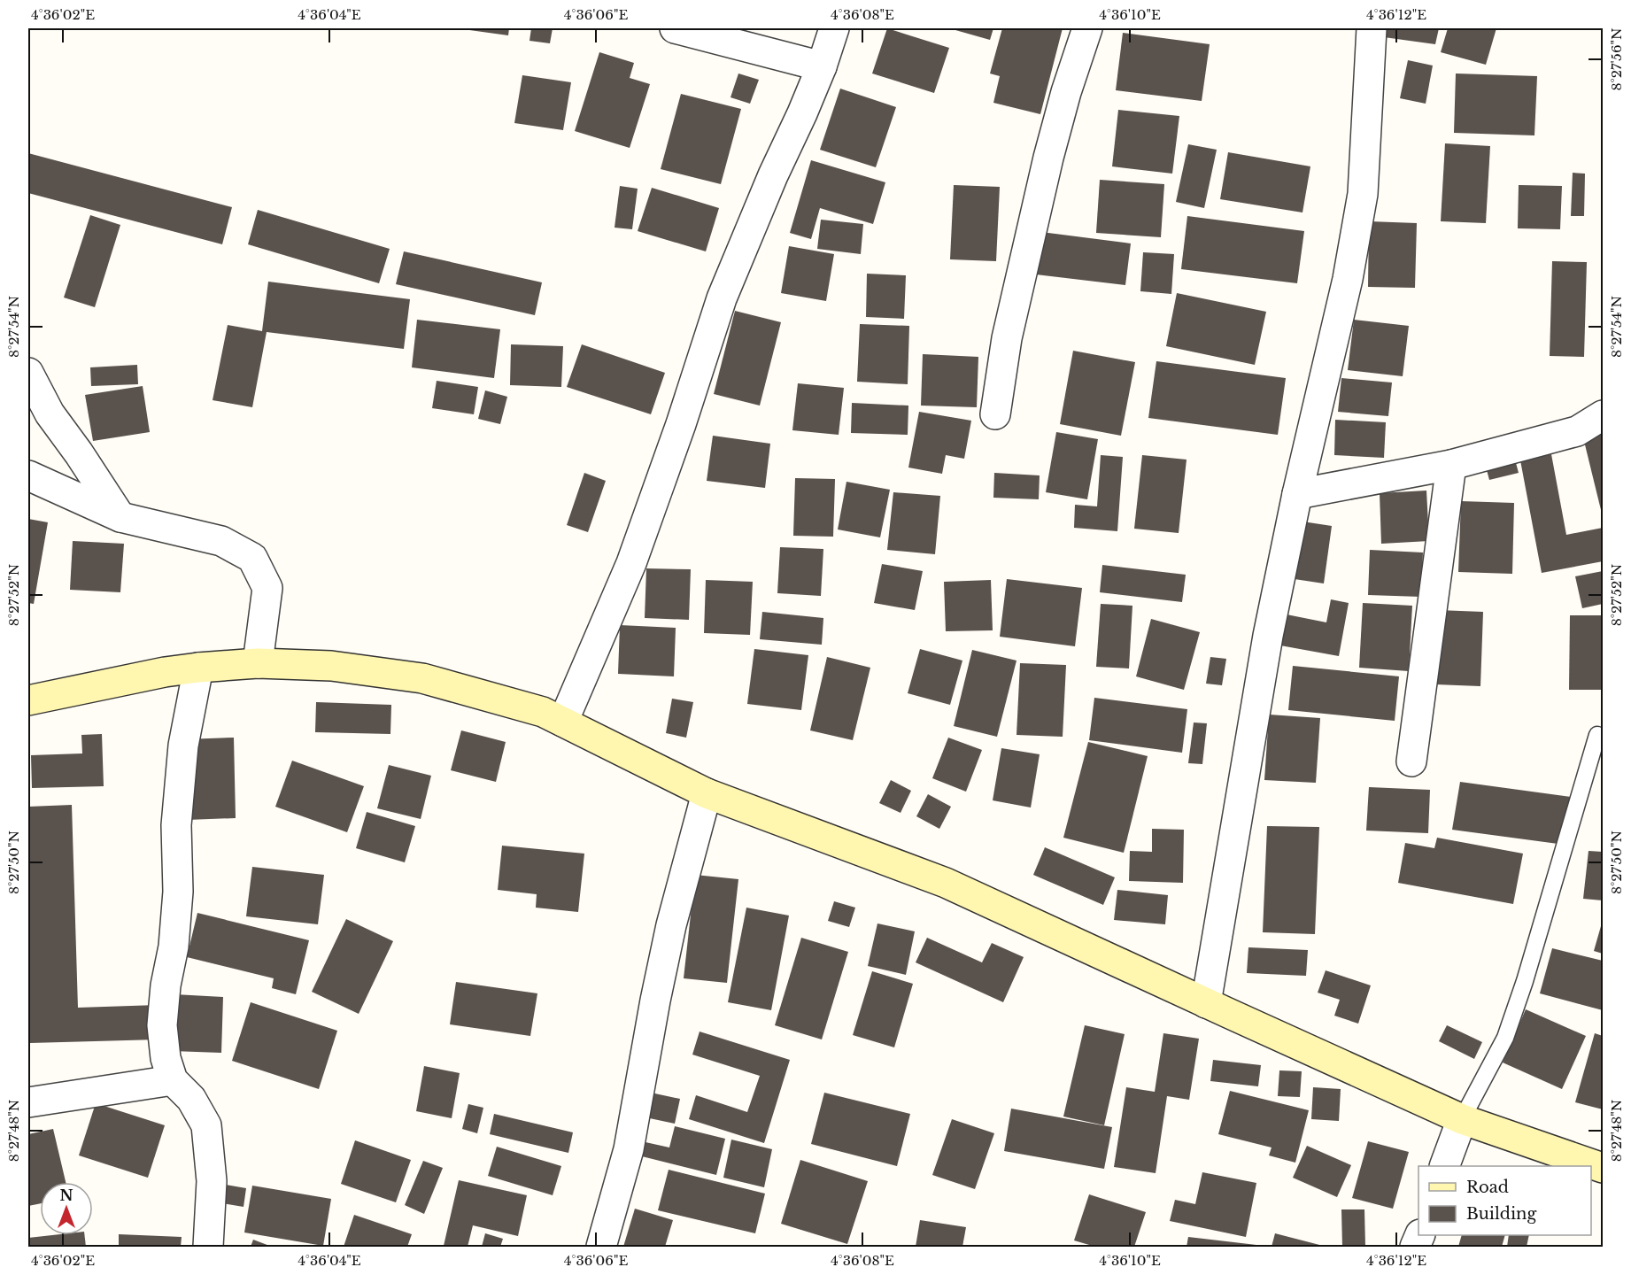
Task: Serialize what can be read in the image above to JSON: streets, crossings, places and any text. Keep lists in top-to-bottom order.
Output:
{
  "legend": ["Road", "Building"],
  "north": "top",
  "coordinates": [
    "4°36'02\"E",
    "4°36'04\"E",
    "4°36'06\"E",
    "4°36'08\"E",
    "4°36'10\"E",
    "4°36'12\"E",
    "8°27'56\"N",
    "8°27'54\"N",
    "8°27'52\"N",
    "8°27'50\"N",
    "8°27'48\"N"
  ]
}
